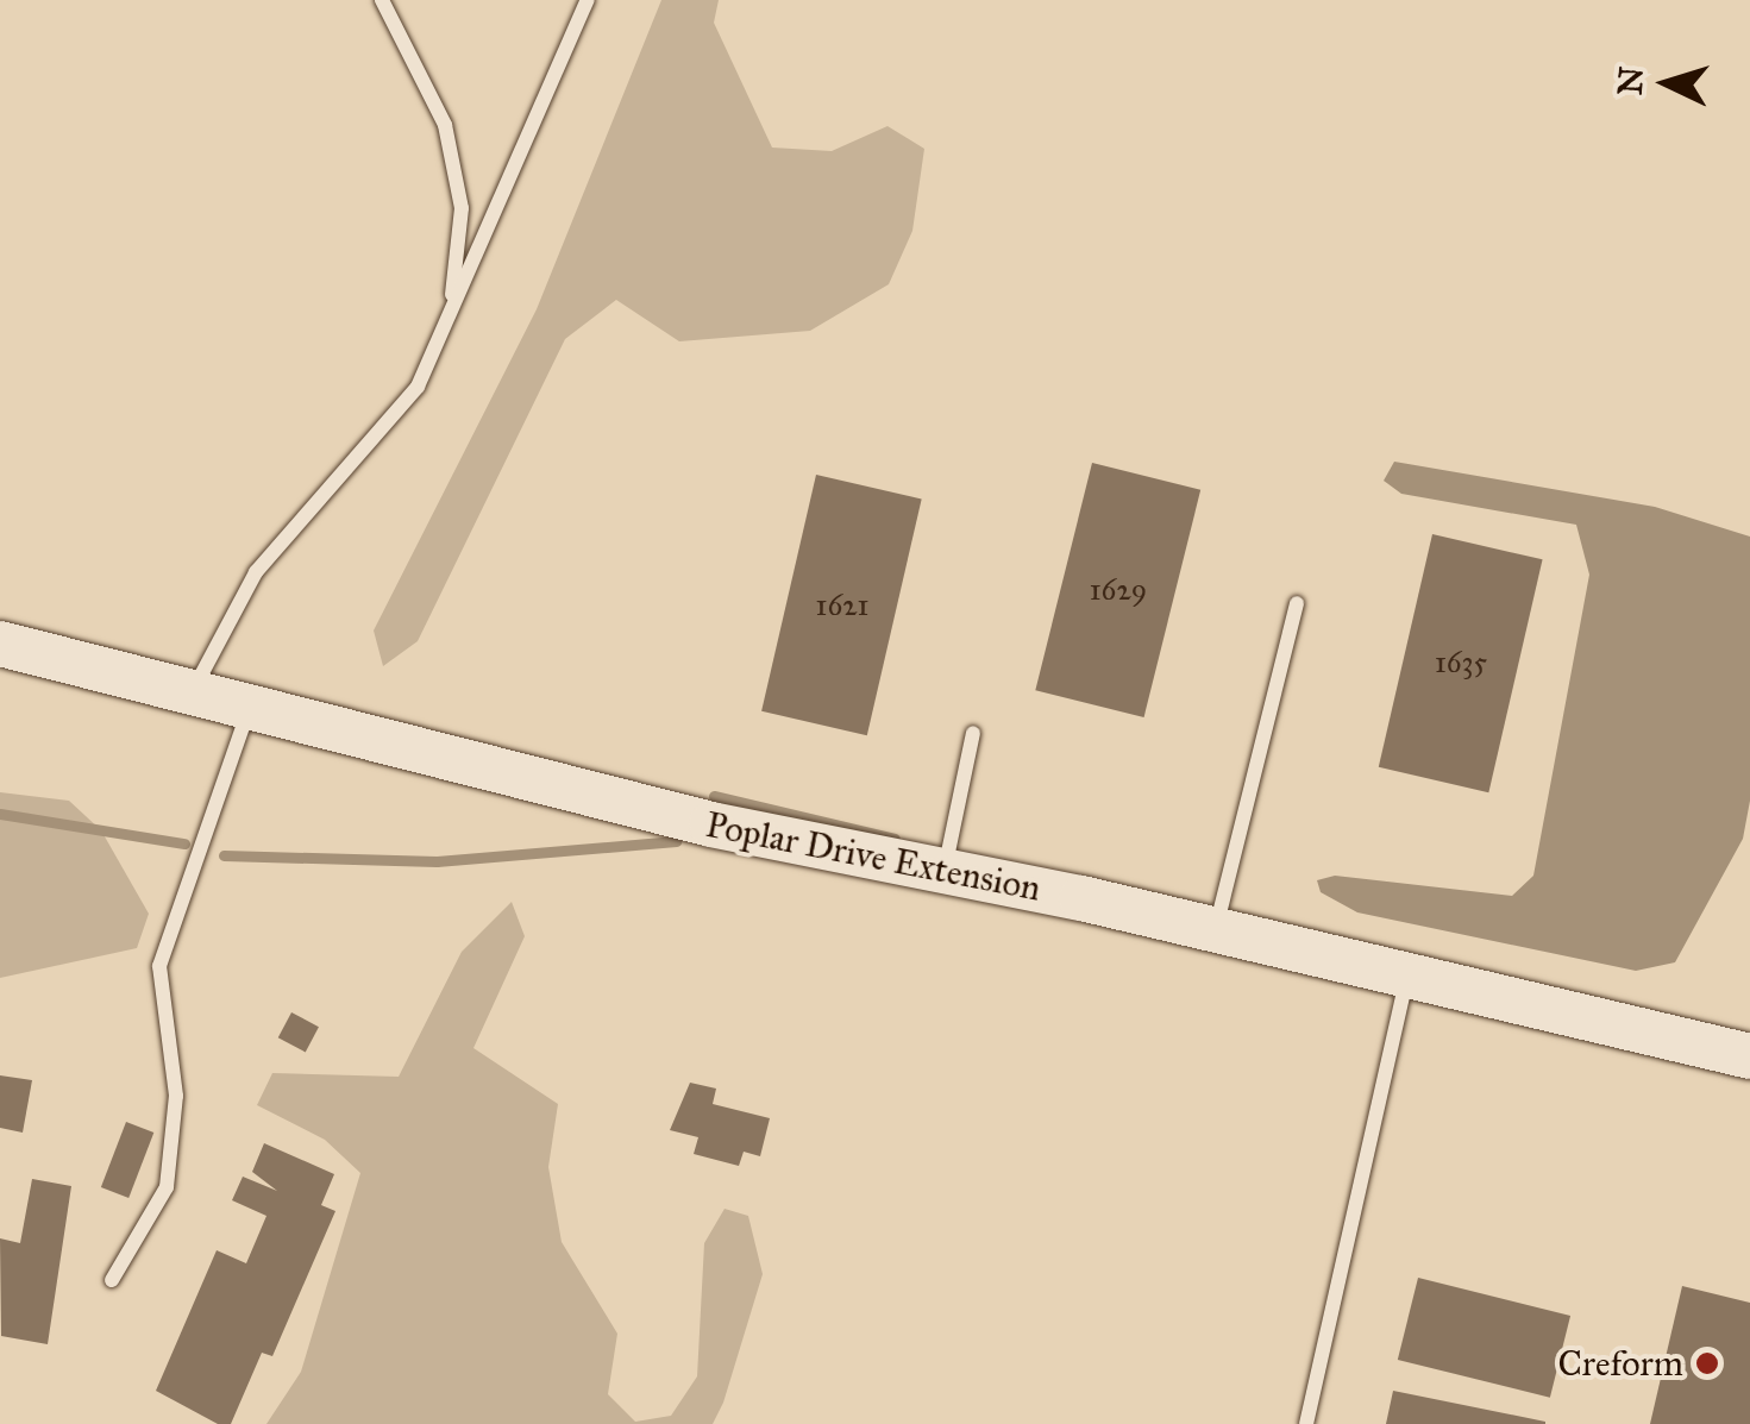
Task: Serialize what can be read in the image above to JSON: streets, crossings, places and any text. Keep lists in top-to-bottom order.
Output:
{
  "streets": {
    "street": ["Poplar Drive Extension"]
  },
  "places": ["Creform"],
  "house_numbers": ["1629", "1621", "1635"],
  "north": "left"
}
